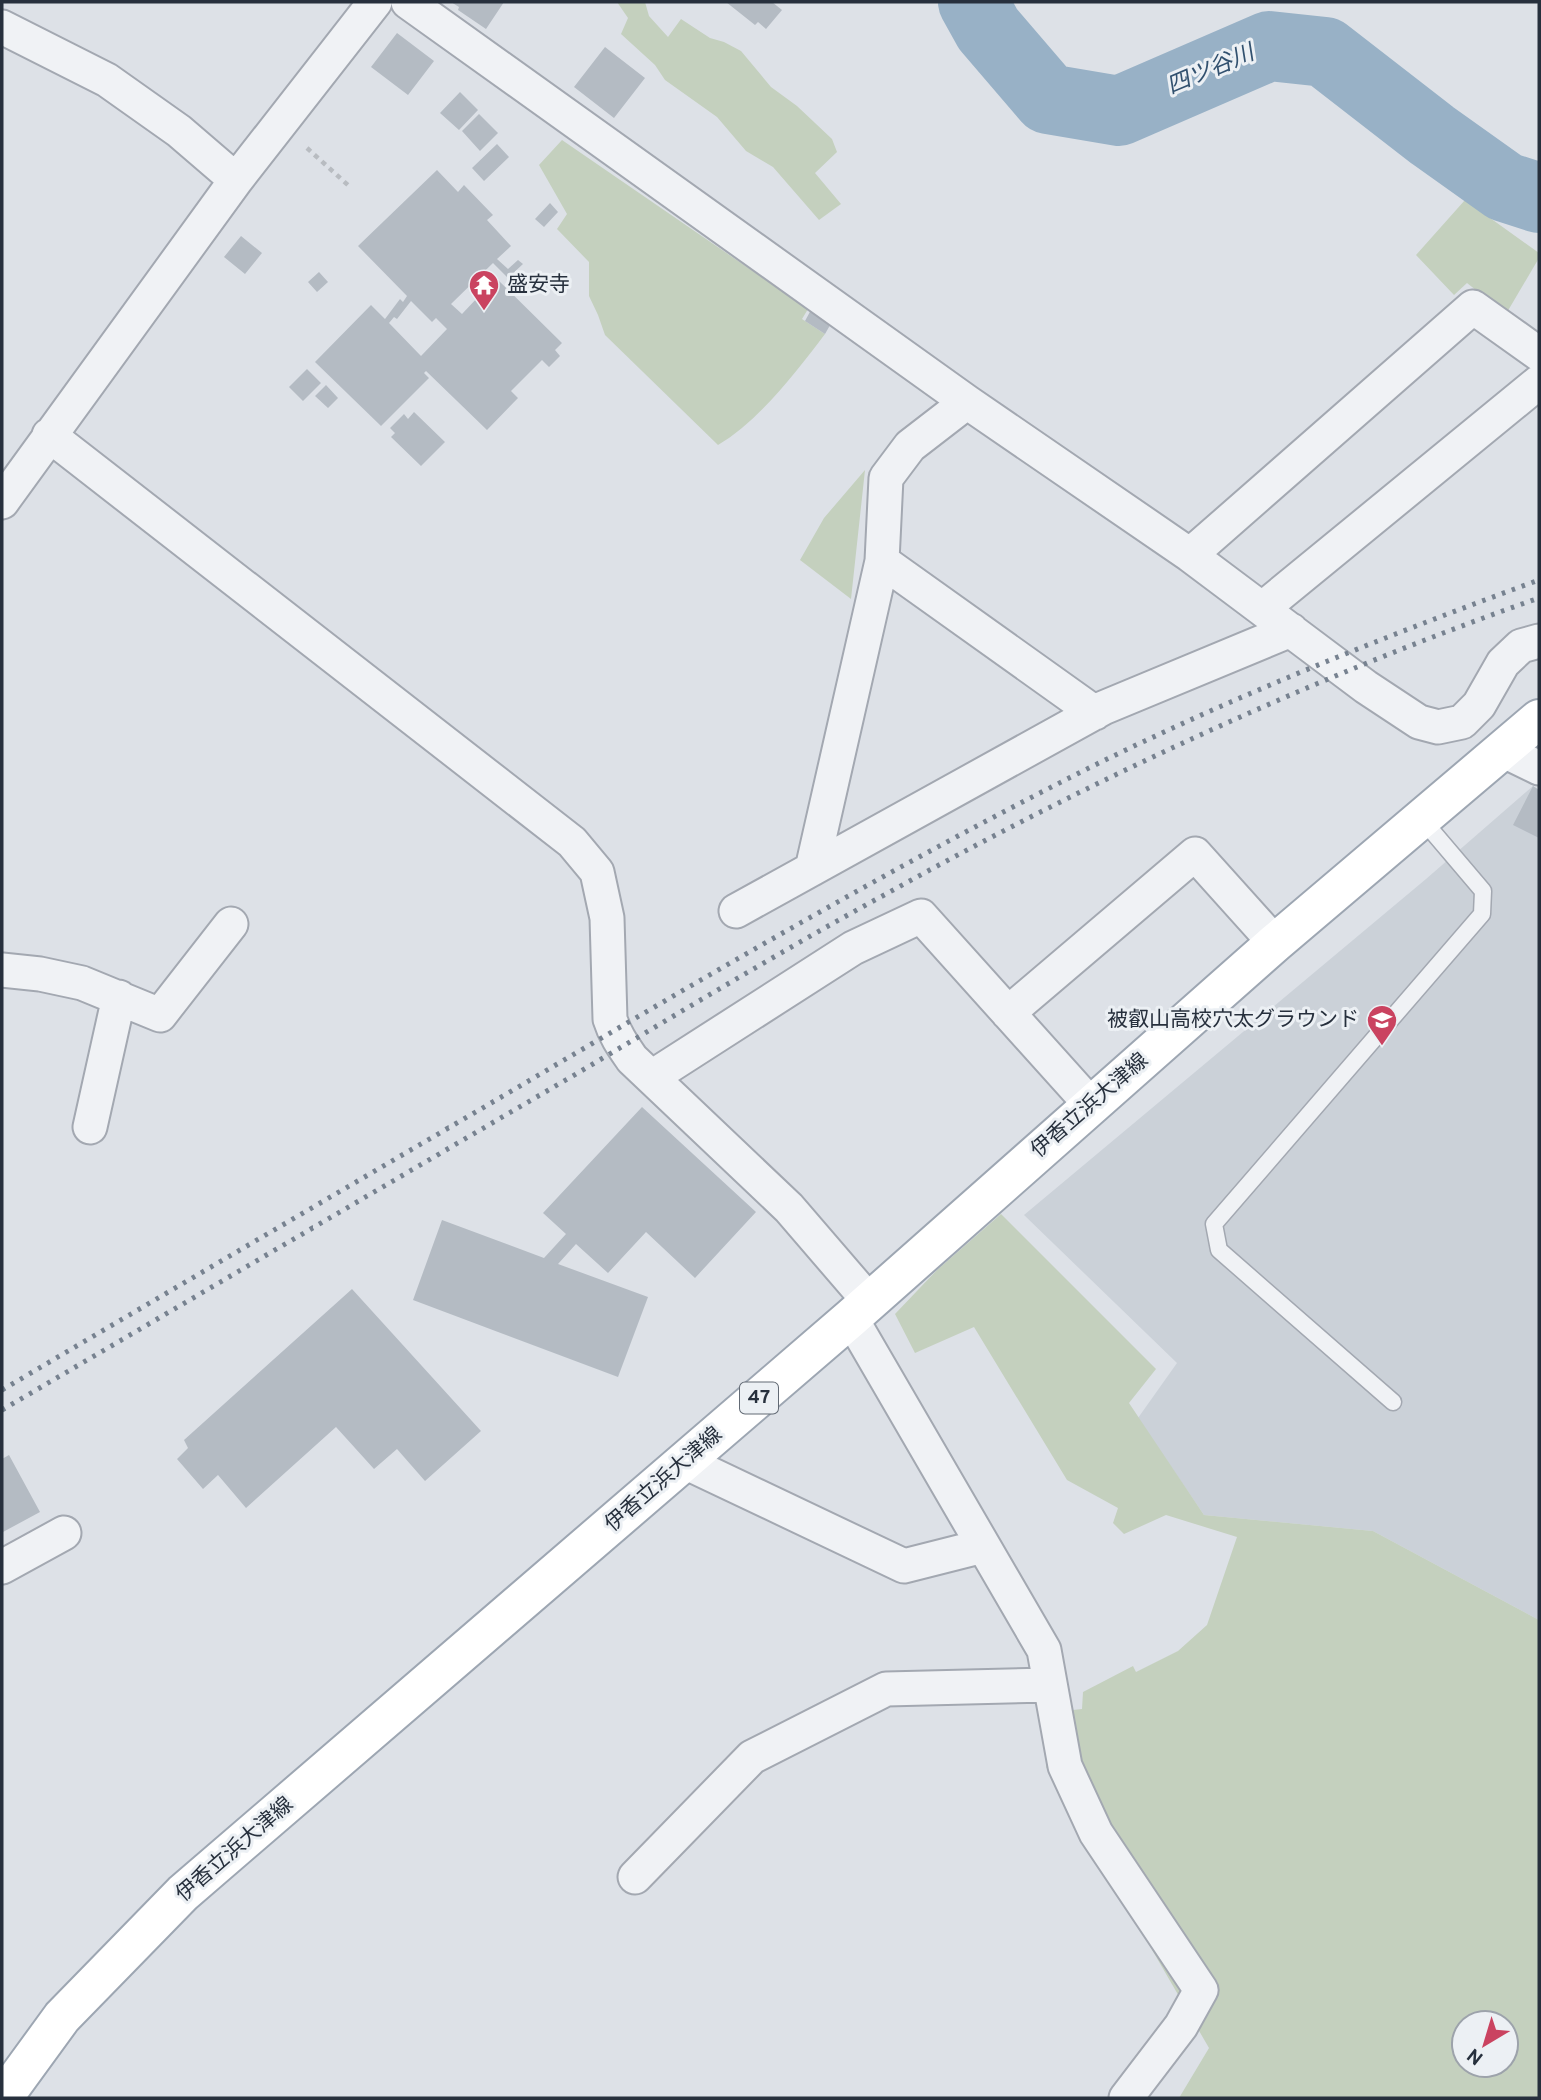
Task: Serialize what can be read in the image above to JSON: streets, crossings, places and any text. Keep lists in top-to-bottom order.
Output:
{
  "streets": {
    "main road": ["伊香立浜大津線", "47"]
  },
  "water": ["四ツ谷川"],
  "places": {
    "temple": ["盛安寺"],
    "school or university": ["被叡山高校穴太グラウンド"]
  },
  "north": "bottom left"
}
